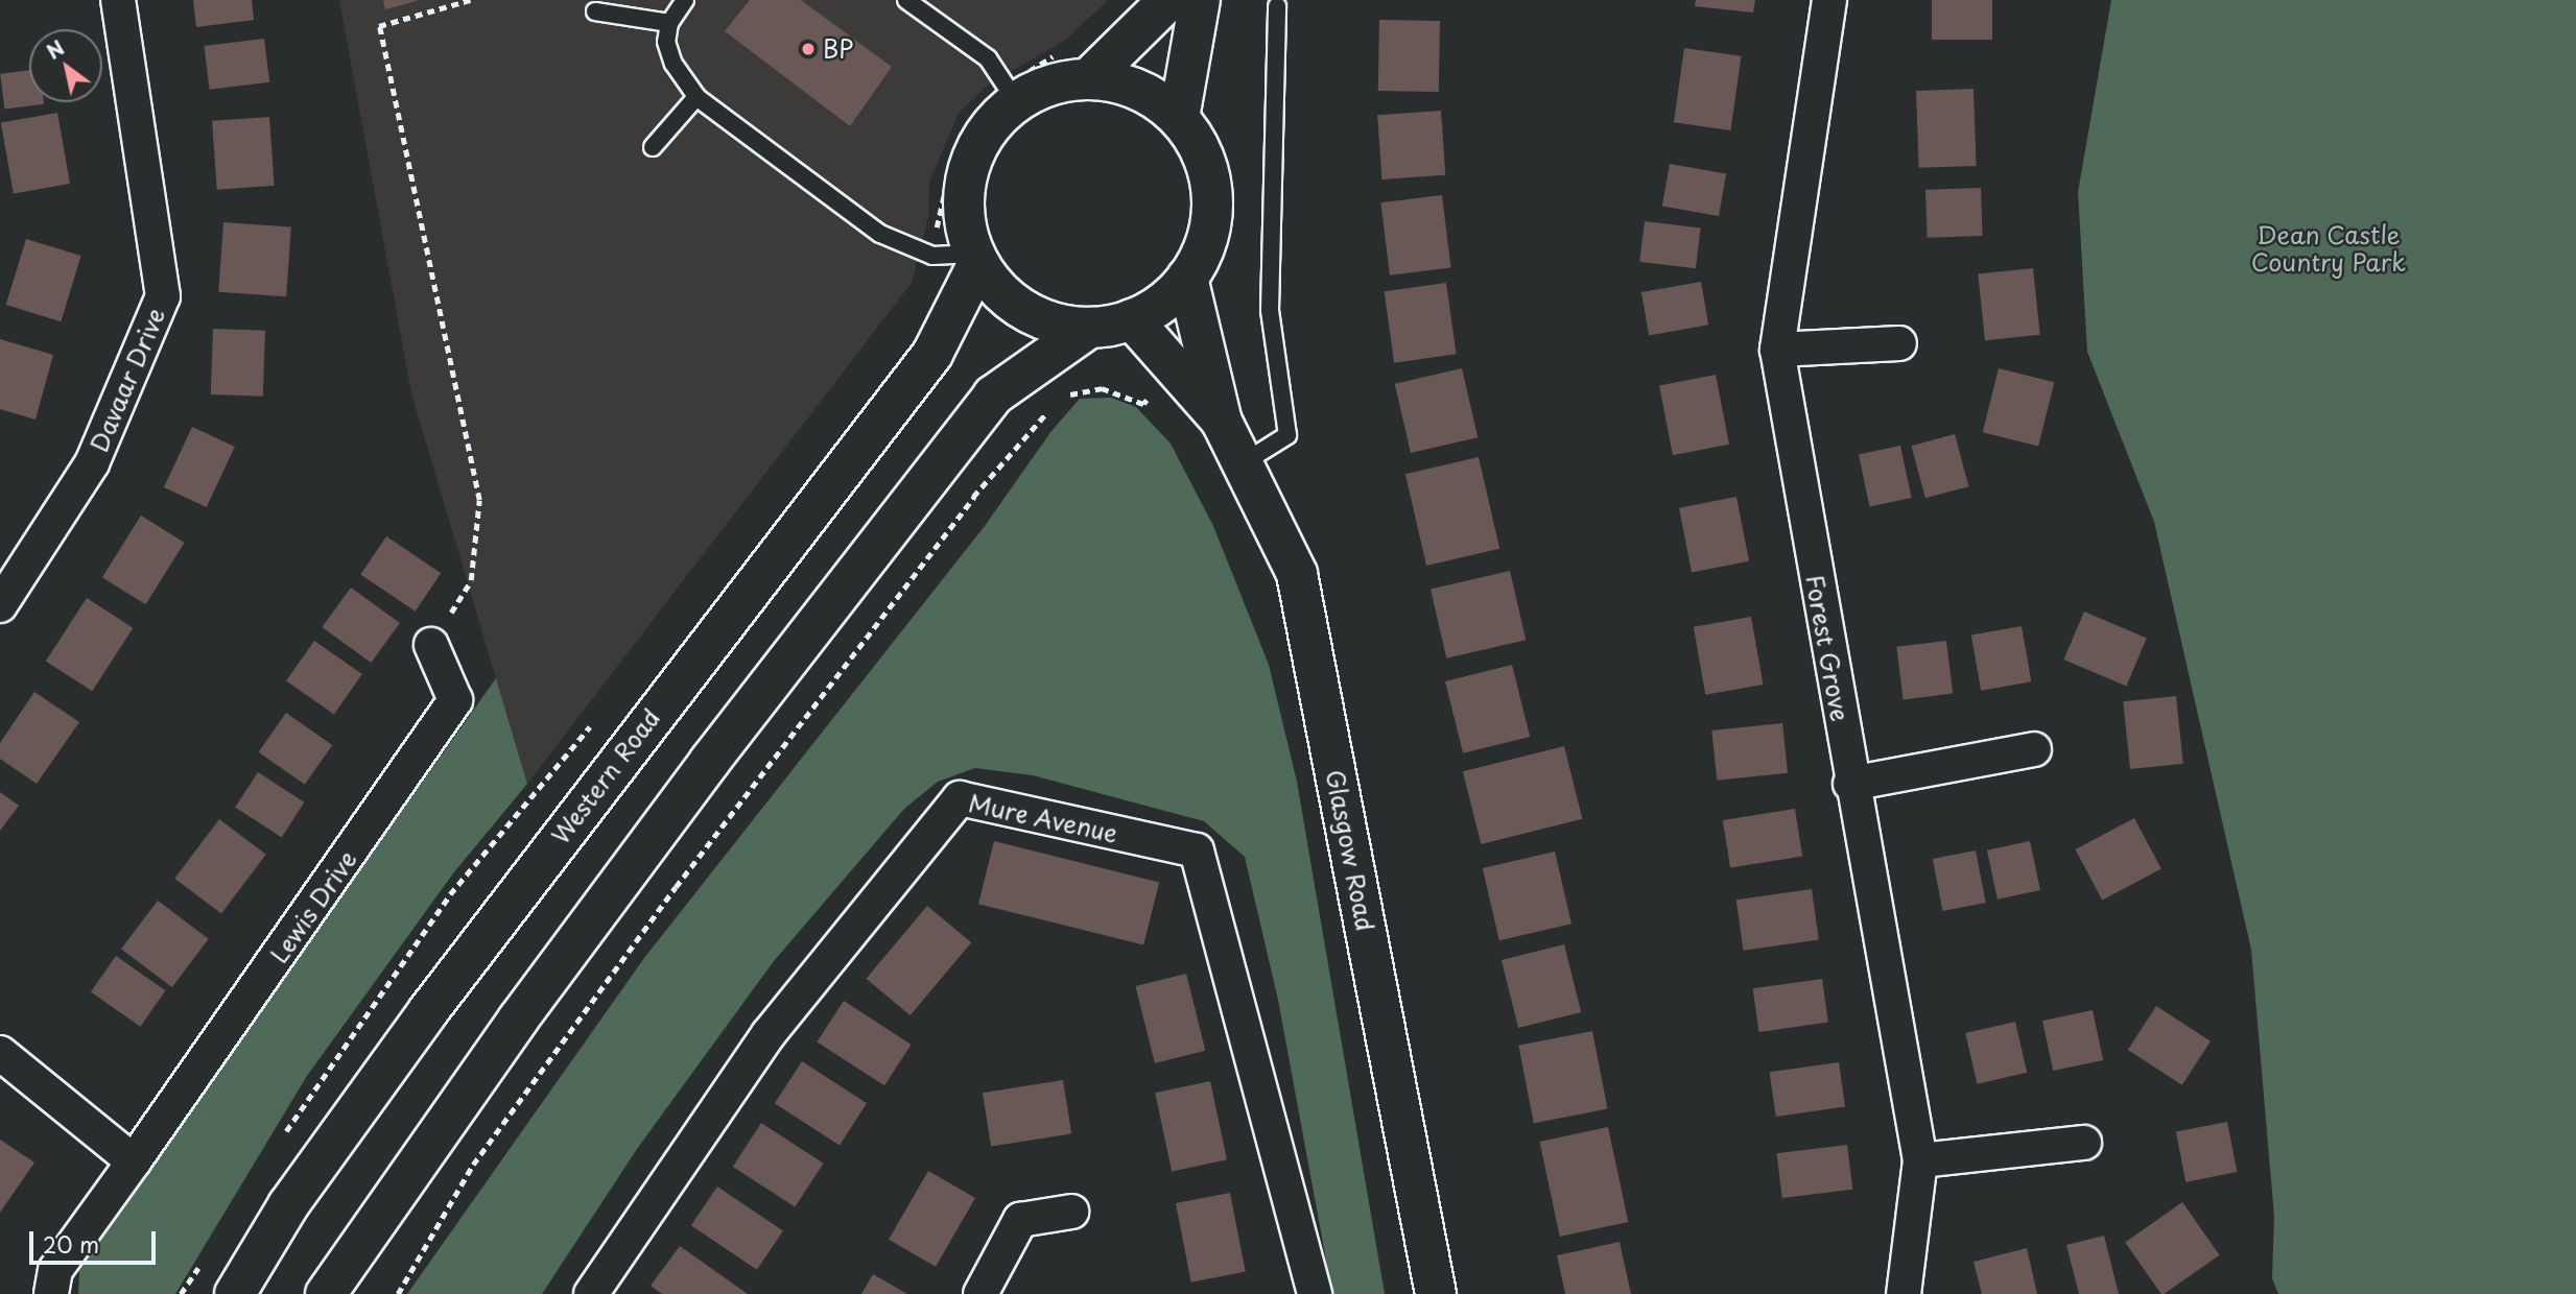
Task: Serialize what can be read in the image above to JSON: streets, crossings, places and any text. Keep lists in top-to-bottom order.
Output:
{
  "streets": {
    "main road": ["Western Road", "Glasgow Road"],
    "street": [
      "Davaar Drive",
      "Forest Grove",
      "Mure Avenue",
      "Lewis Drive"
    ]
  },
  "crossings": [
    ["Western Road", "Glasgow Road"]
  ],
  "parks": ["Dean Castle Country Park"],
  "places": ["BP"],
  "scale_bar": "20 m",
  "north": "top left"
}
